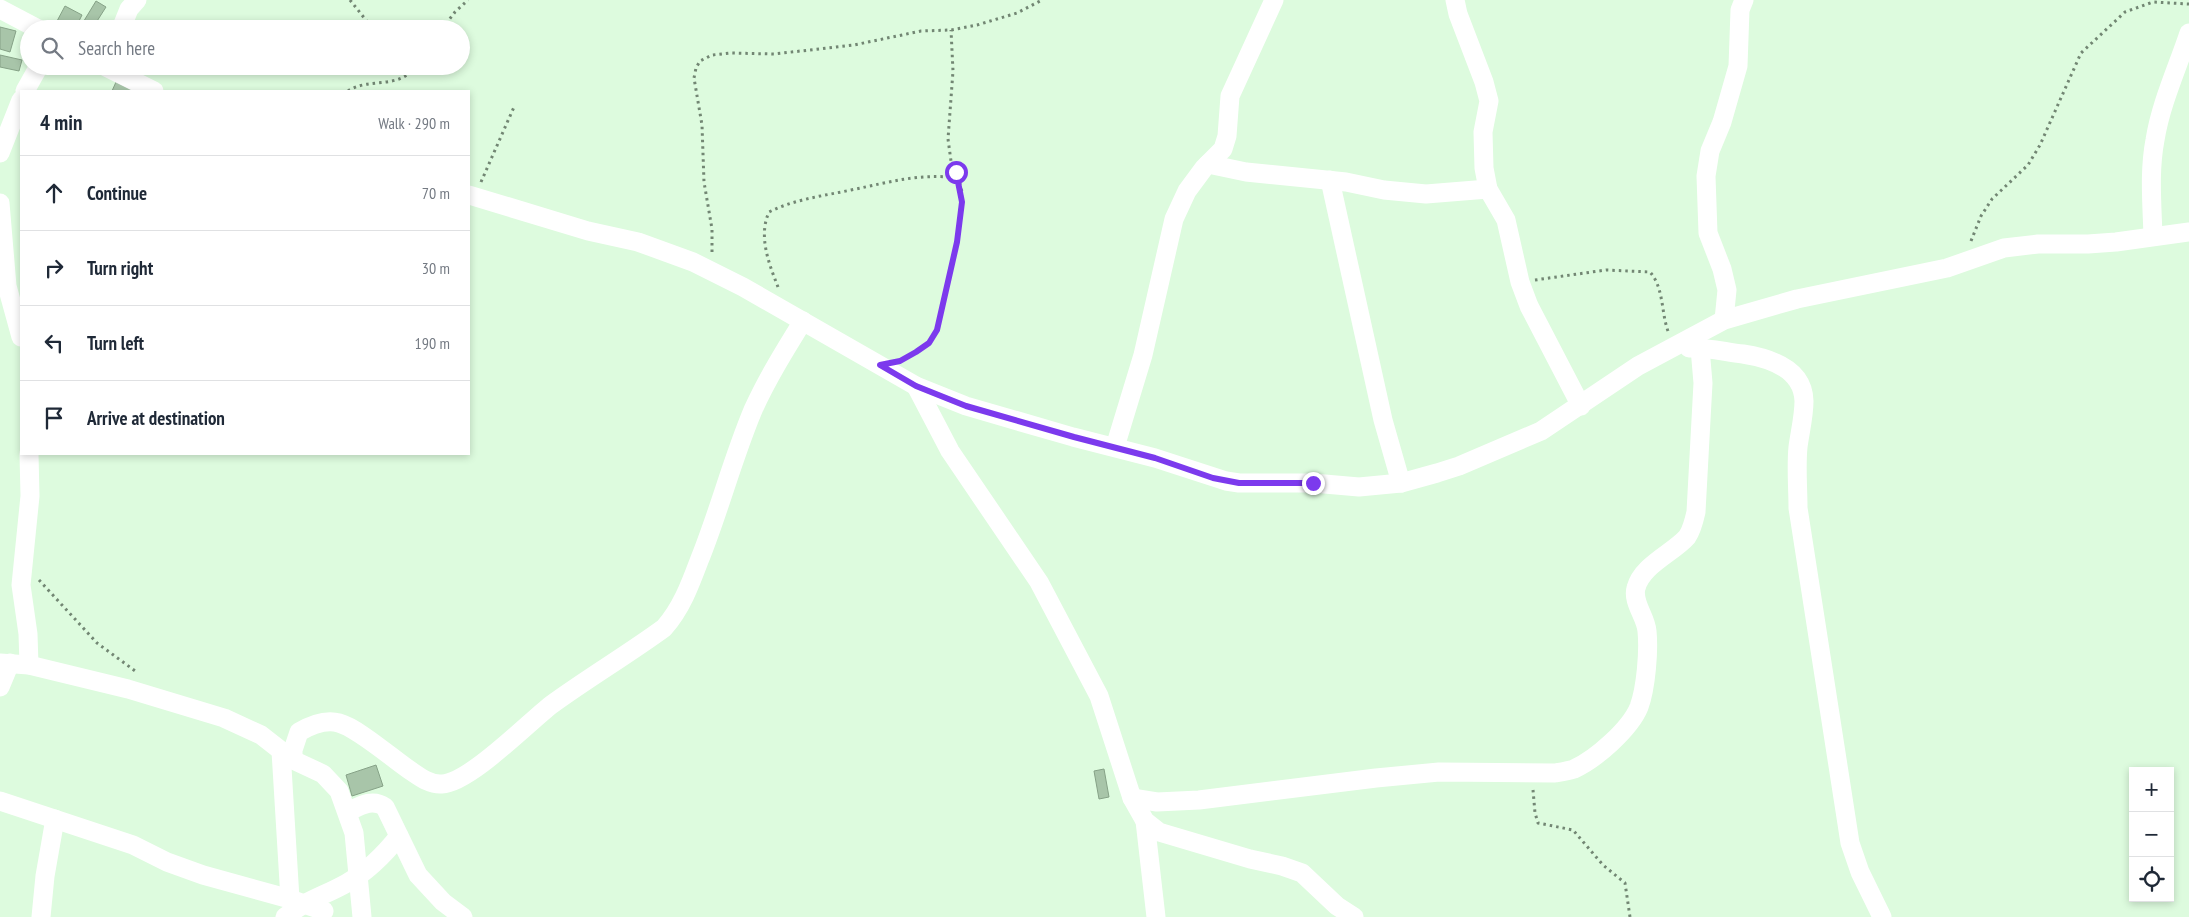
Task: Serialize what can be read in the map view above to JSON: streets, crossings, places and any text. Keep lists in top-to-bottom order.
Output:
{
  "page": {
    "search": "Search here",
    "heading": ["4 min", "Walk · 290 m"],
    "list": [
      ["Continue", "70 m"],
      ["Turn right", "30 m"],
      ["Turn left", "190 m"],
      "Arrive at destination"
    ],
    "map_buttons": ["+", "−"]
  }
}
